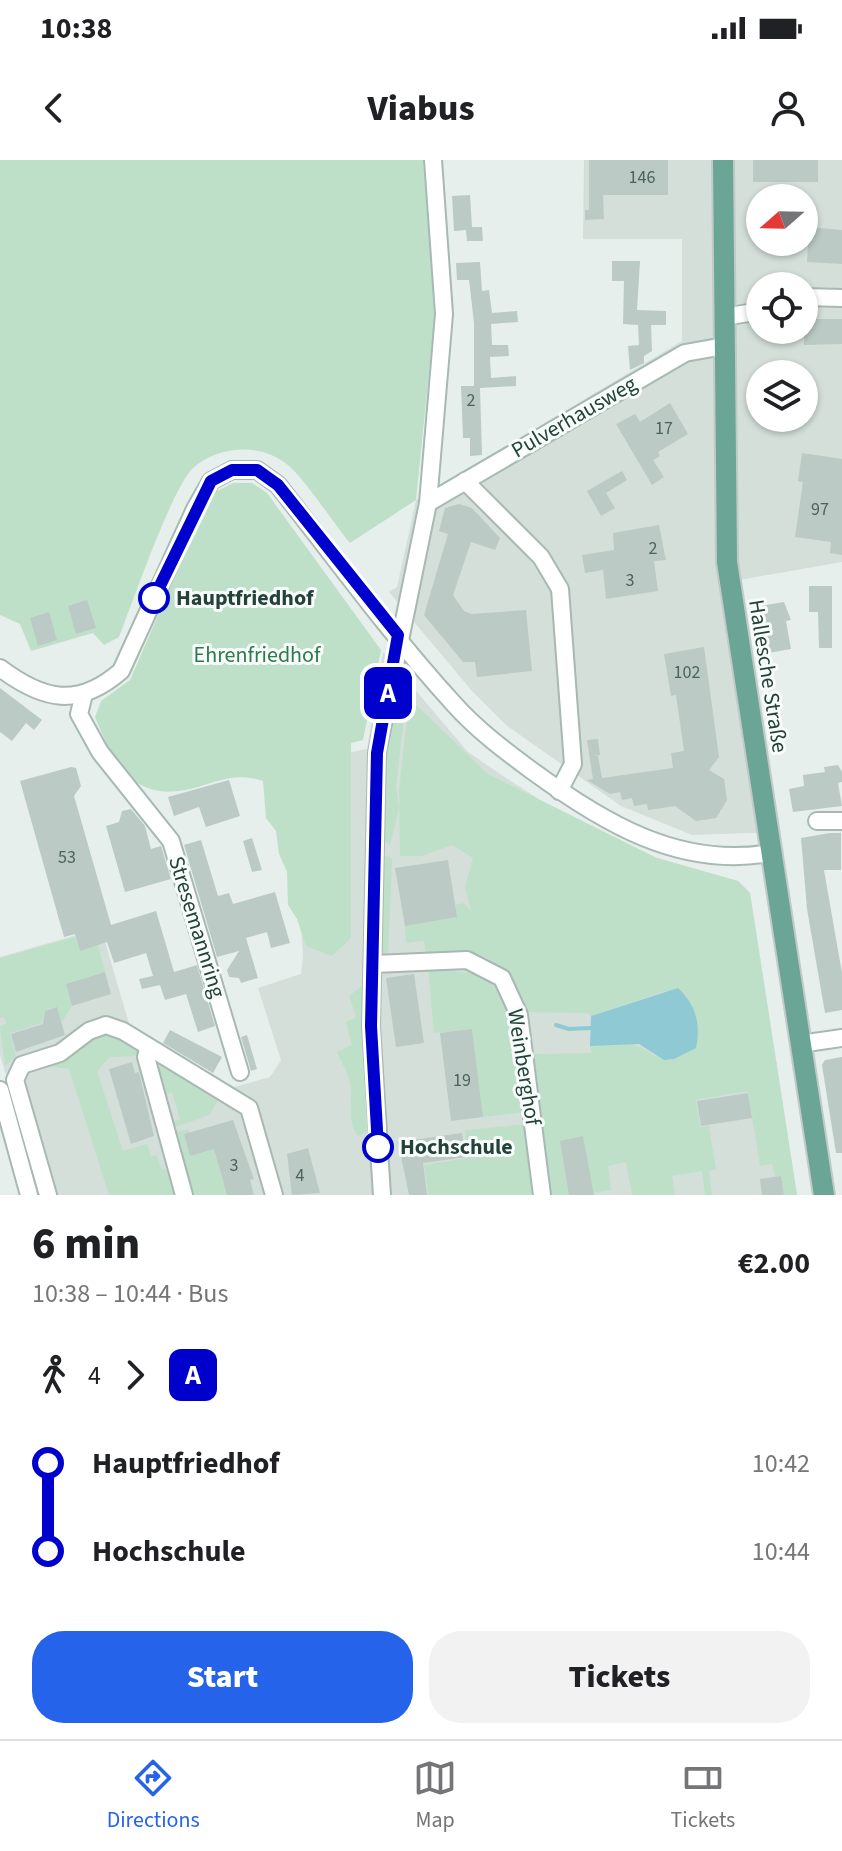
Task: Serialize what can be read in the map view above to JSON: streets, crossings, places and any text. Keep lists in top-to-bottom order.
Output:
{
  "streets": {
    "main road": ["Hallesche Straße"],
    "street": ["Pulverhausweg", "Stresemannring", "Weinberghof"]
  },
  "crossings": [
    ["Pulverhausweg", "Hallesche Straße"]
  ],
  "parks": ["Ehrenfriedhof"],
  "places": ["Hauptfriedhof", "Hochschule"],
  "lines": ["bus line A"],
  "house_numbers": [
    "146",
    "2",
    "17",
    "97",
    "2",
    "3",
    "102",
    "53",
    "19",
    "3",
    "4"
  ],
  "north": "left",
  "page": {
    "status": "10:38",
    "header": "Viabus",
    "on_map": "A",
    "heading": ["6 min", "10:38 – 10:44 · Bus", "€2.00"],
    "legs": ["4", "A"],
    "list": [
      {
        "name": "Hauptfriedhof",
        "value": "10:42"
      },
      {
        "name": "Hochschule",
        "value": "10:44"
      }
    ],
    "buttons": ["Start", "Tickets"],
    "tabs": ["Directions", "Map", "Tickets"]
  }
}
